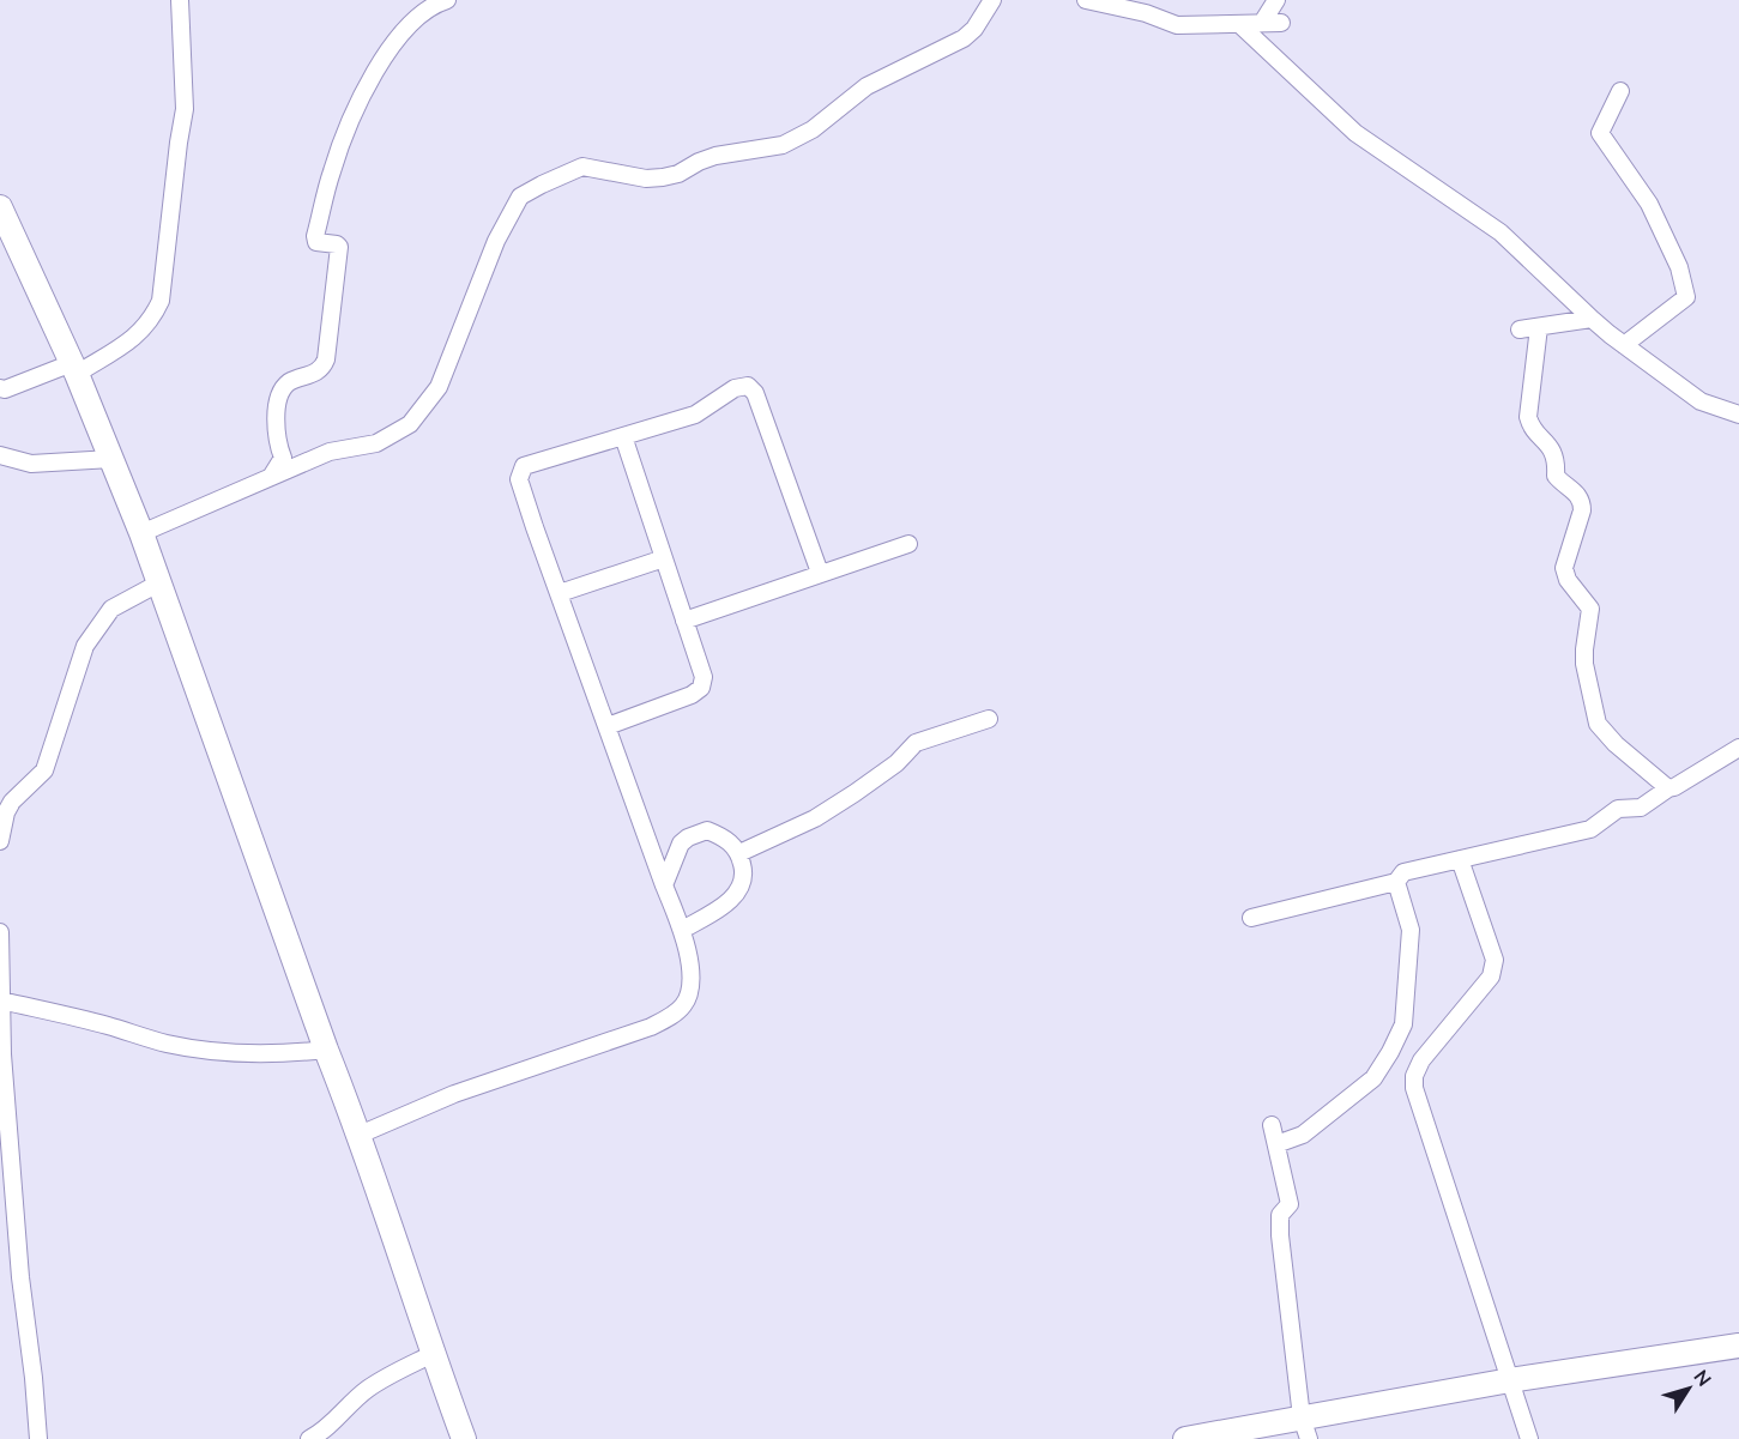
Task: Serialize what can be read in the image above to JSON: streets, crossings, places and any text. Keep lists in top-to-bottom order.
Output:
{
  "north": "top right"
}
